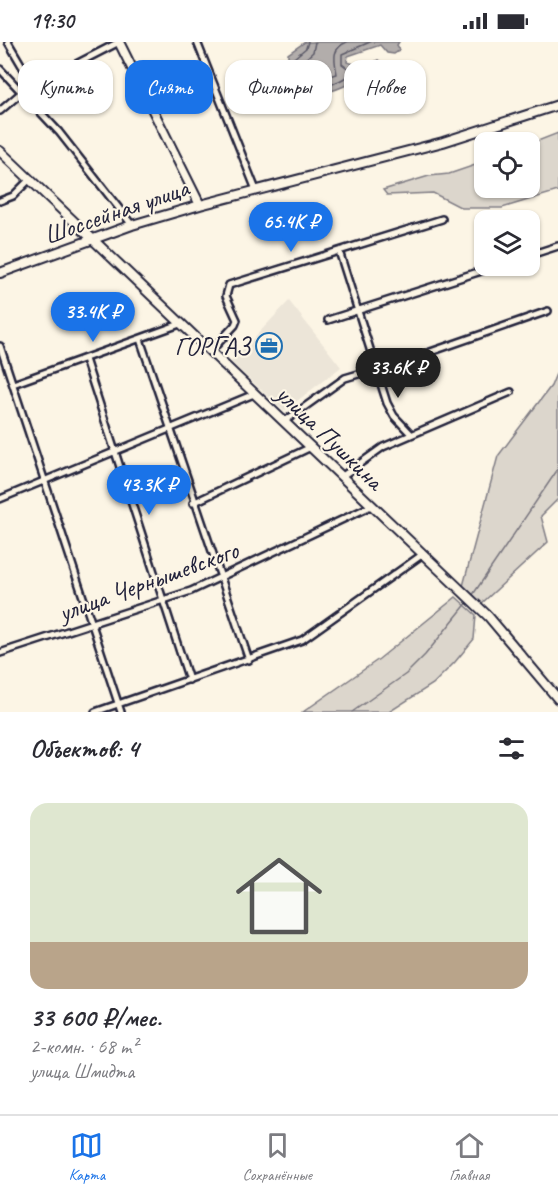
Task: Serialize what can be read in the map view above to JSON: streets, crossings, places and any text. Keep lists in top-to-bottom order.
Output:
{
  "streets": {
    "main road": ["Шоссейная улица", "улица Пушкина"],
    "street": ["улица Чернышевского"]
  },
  "crossings": [
    ["Шоссейная улица", "улица Пушкина"],
    ["улица Пушкина", "улица Чернышевского"]
  ],
  "places": {
    "office": ["ГОРГАЗ"]
  },
  "page": {
    "status": "19:30",
    "chip": [
      "Купить",
      "Снять",
      "Фильтры",
      "Новое"
    ],
    "price": [
      "65.4K ₽",
      "33.4K ₽",
      "33.6K ₽",
      "43.3K ₽"
    ],
    "heading": "Объектов: 4",
    "list": [
      {
        "name": "33 600 ₽/мес.",
        "note": "2-комн. · 68 m² · улица Шмидта"
      }
    ],
    "tabs": ["Карта", "Сохранённые", "Главная"]
  }
}
